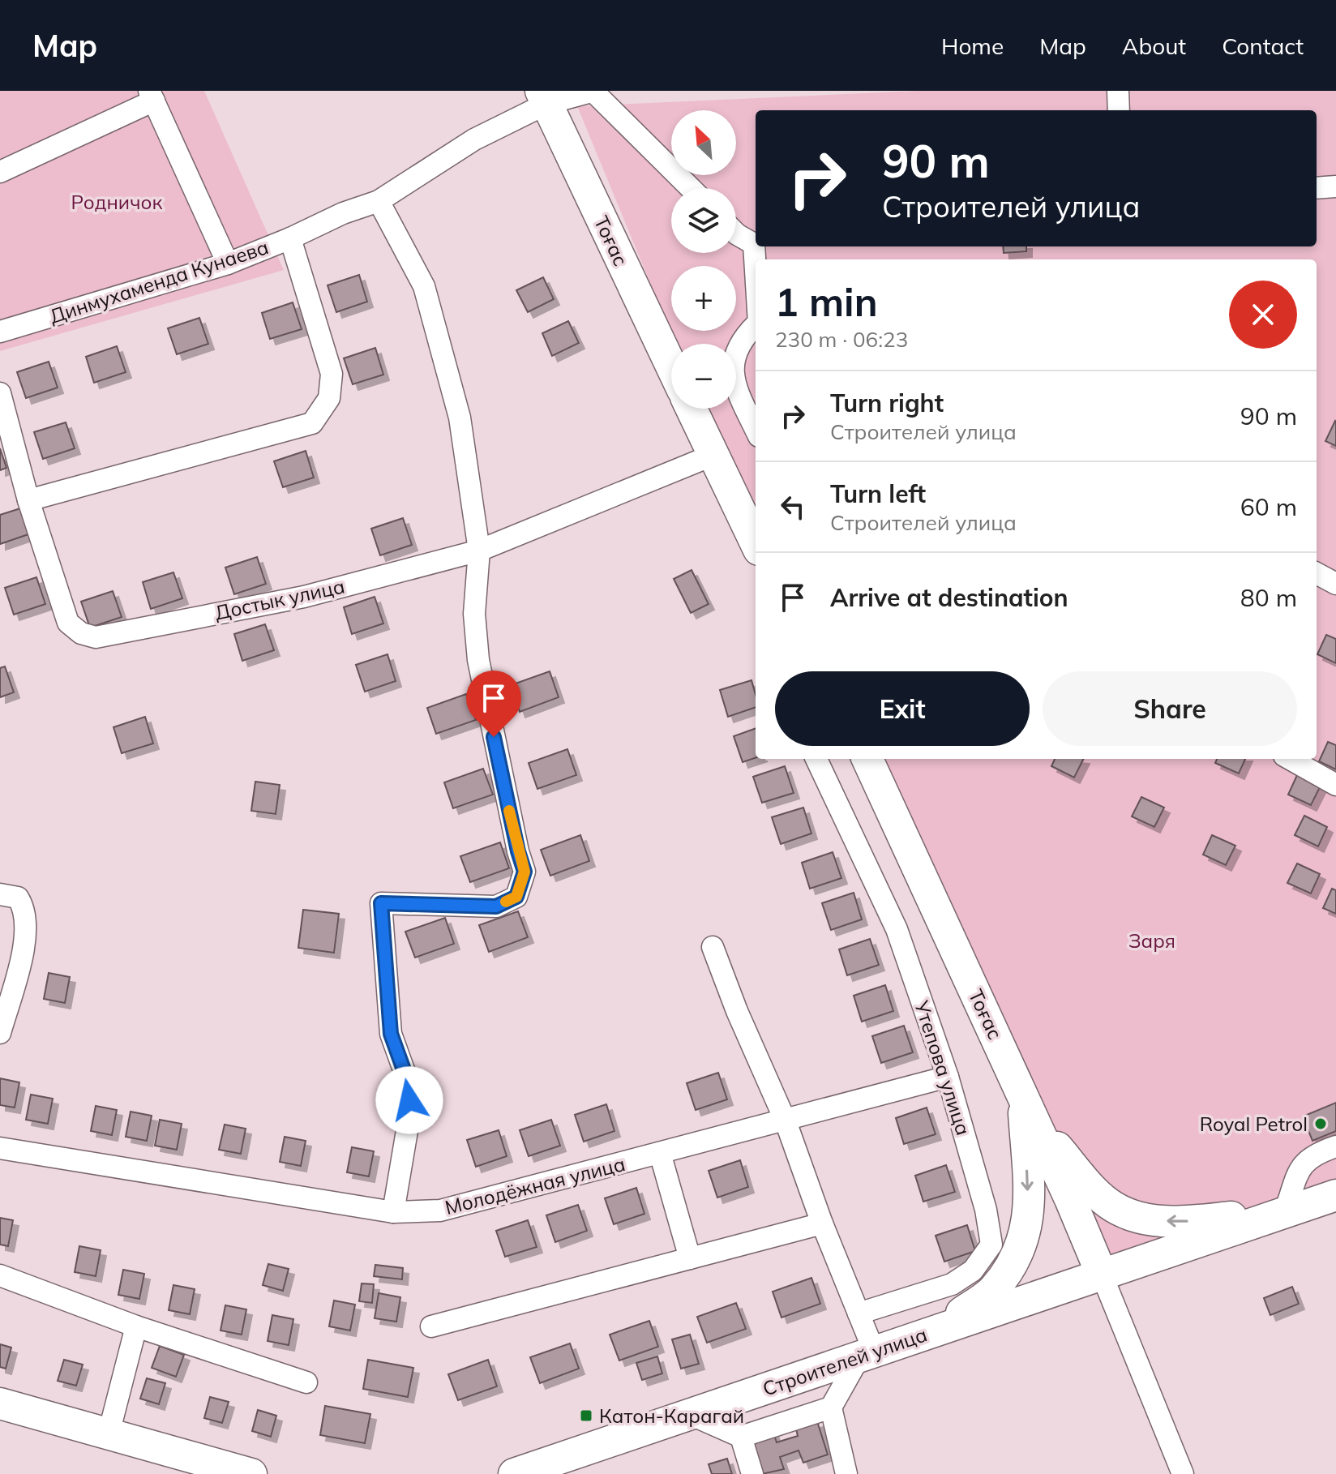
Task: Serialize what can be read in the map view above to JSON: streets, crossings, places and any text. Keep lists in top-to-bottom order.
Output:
{
  "streets": {
    "highway": ["Тоғас", "Строителей улица"],
    "street": [
      "Динмухаменда Кунаева",
      "Достык улица",
      "Утепова улица",
      "Молодёжная улица"
    ]
  },
  "crossings": [
    ["Тоғас", "Динмухаменда Кунаева"],
    ["Тоғас", "Строителей улица"],
    ["Утепова улица", "Молодёжная улица"]
  ],
  "parks": ["Родничок", "Заря"],
  "places": {
    "other": ["Royal Petrol"],
    "transit": ["Катон-Карагай"]
  },
  "north": "top left",
  "page": {
    "header": "Map",
    "nav": [
      "Home",
      "Map",
      "About",
      "Contact"
    ],
    "map_buttons": ["+", "−"],
    "turn": ["90 m", "Строителей улица"],
    "heading": ["1 min", "230 m · 06:23"],
    "list": [
      {
        "name": "Turn right",
        "note": "Строителей улица",
        "value": "90 m"
      },
      {
        "name": "Turn left",
        "note": "Строителей улица",
        "value": "60 m"
      },
      {
        "name": "Arrive at destination",
        "value": "80 m"
      }
    ],
    "buttons": ["Exit", "Share"]
  }
}
